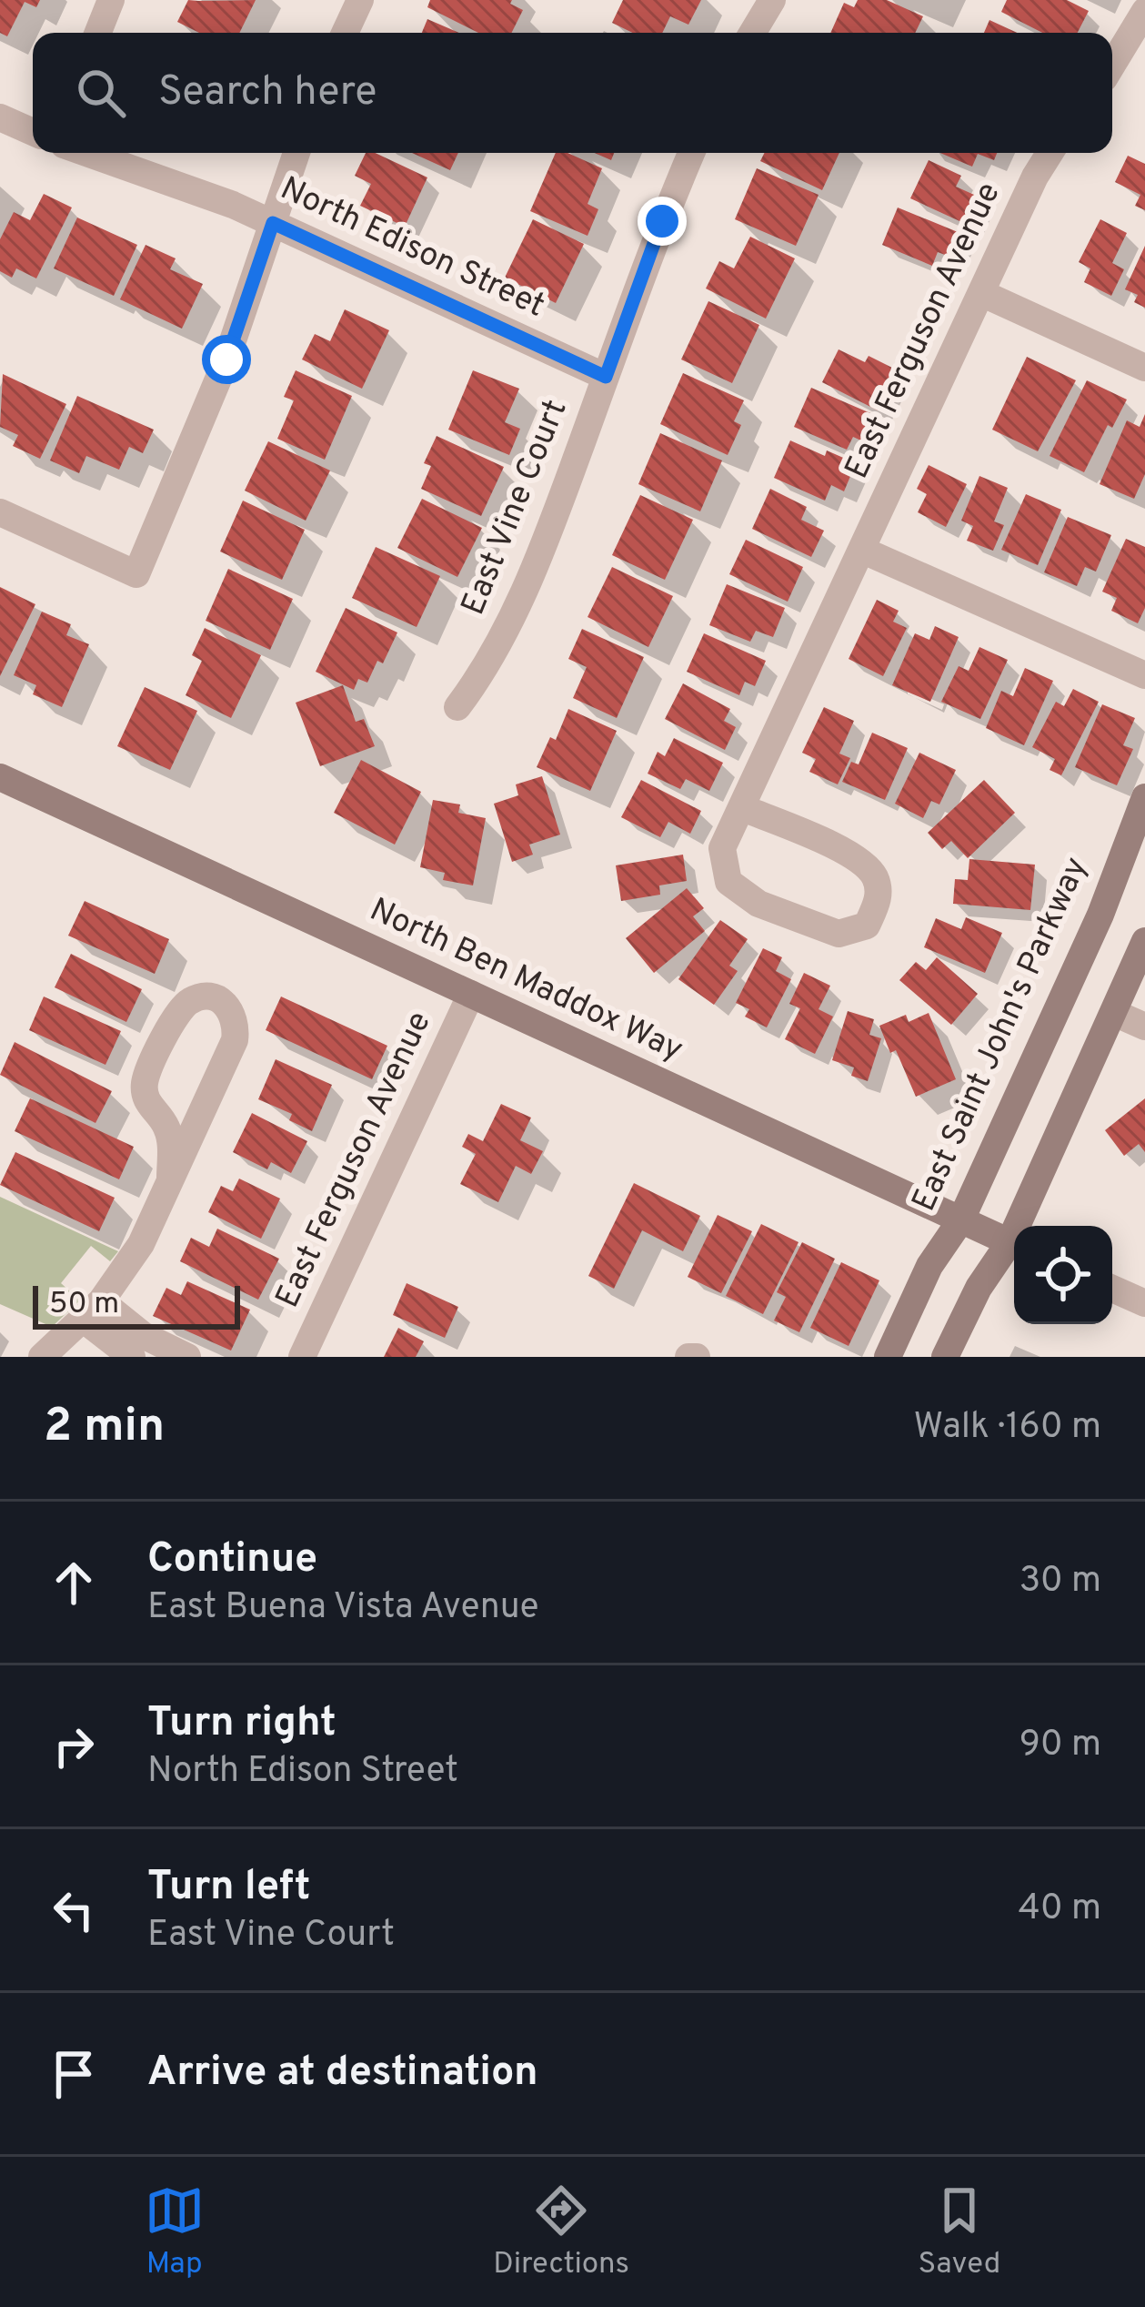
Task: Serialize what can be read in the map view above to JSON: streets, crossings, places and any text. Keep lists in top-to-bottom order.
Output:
{
  "streets": {
    "main road": ["North Ben Maddox Way", "East Saint John's Parkway"],
    "street": ["North Edison Street", "East Ferguson Avenue", "East Vine Court"]
  },
  "crossings": [
    ["North Edison Street", "East Vine Court"],
    ["East Ferguson Avenue", "North Ben Maddox Way"],
    ["North Ben Maddox Way", "East Saint John's Parkway"]
  ],
  "scale_bar": "50 m",
  "page": {
    "search": "Search here",
    "scale": "50 m",
    "heading": ["2 min", "Walk · 160 m"],
    "list": [
      ["Continue", "East Buena Vista Avenue", "30 m"],
      ["Turn right", "North Edison Street", "90 m"],
      ["Turn left", "East Vine Court", "40 m"],
      "Arrive at destination"
    ],
    "nav": ["Map", "Directions", "Saved"]
  }
}
